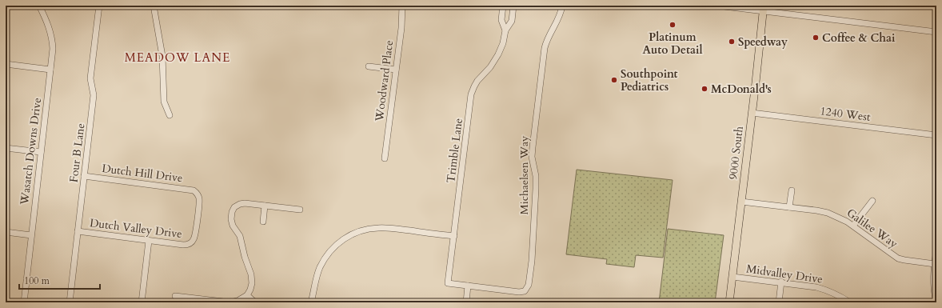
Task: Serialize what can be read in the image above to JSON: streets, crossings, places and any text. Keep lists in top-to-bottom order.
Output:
{
  "streets": {
    "main road": ["9000 South"],
    "street": [
      "Woodward Place",
      "1240 West",
      "Trimble Lane",
      "Wasatch Downs Drive",
      "Four B Lane",
      "Dutch Hill Drive",
      "Michaelsen Way",
      "Dutch Valley Drive",
      "Galilee Way",
      "Midvalley Drive"
    ]
  },
  "crossings": [
    ["1240 West", "9000 South"],
    ["Trimble Lane", "Michaelsen Way"],
    ["Four B Lane", "Dutch Hill Drive"],
    ["Four B Lane", "Dutch Valley Drive"],
    ["9000 South", "Galilee Way"],
    ["9000 South", "Midvalley Drive"],
    ["Dutch Hill Drive", "Dutch Valley Drive"]
  ],
  "districts": ["MEADOW LANE"],
  "places": [
    "Platinum Auto Detail",
    "Coffee & Chai",
    "Speedway",
    "Southpoint Pediatrics",
    "McDonald's"
  ],
  "scale_bar": "100 m"
}
